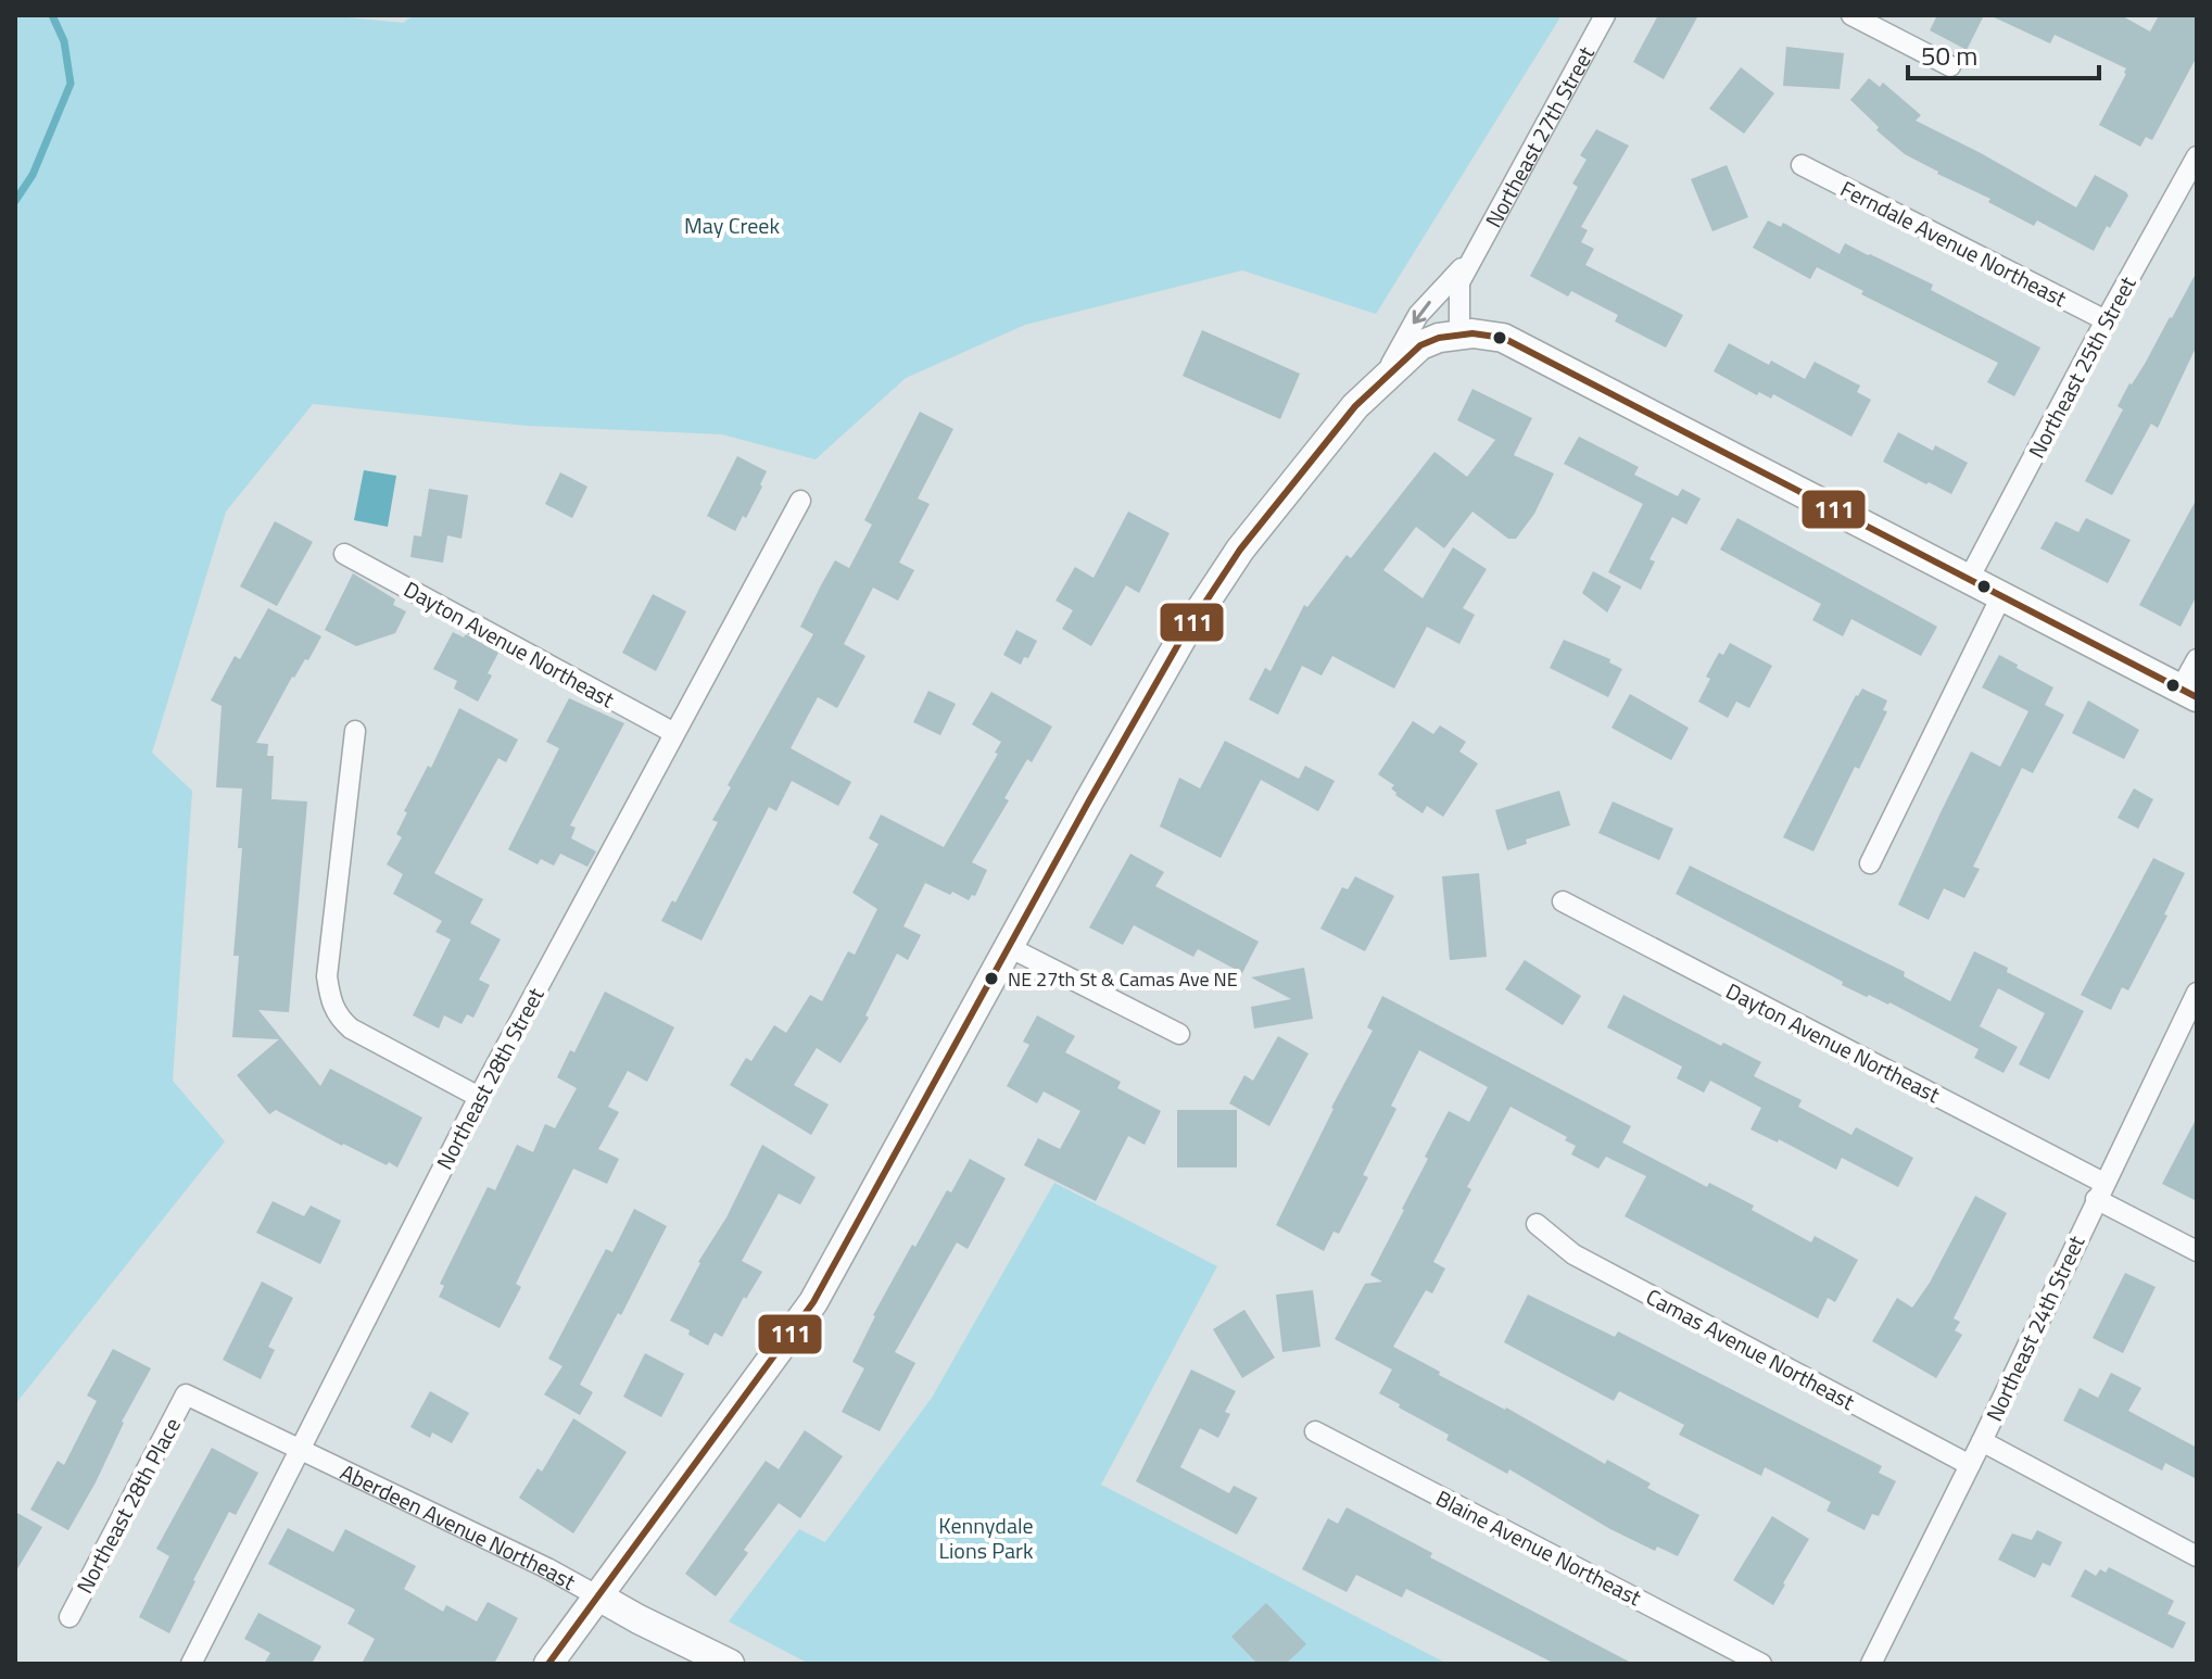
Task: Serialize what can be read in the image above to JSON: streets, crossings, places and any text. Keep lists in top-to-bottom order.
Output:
{
  "streets": {
    "street": [
      "Northeast 27th Street",
      "Ferndale Avenue Northeast",
      "Northeast 25th Street",
      "Dayton Avenue Northeast",
      "Northeast 28th Street",
      "Northeast 24th Street",
      "Camas Avenue Northeast",
      "Northeast 28th Place",
      "Aberdeen Avenue Northeast",
      "Blaine Avenue Northeast"
    ]
  },
  "crossings": [
    ["Northeast 27th Street", "Aberdeen Avenue Northeast"],
    ["Ferndale Avenue Northeast", "Northeast 25th Street"],
    ["Dayton Avenue Northeast", "Northeast 28th Street"],
    ["Dayton Avenue Northeast", "Northeast 24th Street"],
    ["Northeast 28th Street", "Aberdeen Avenue Northeast"],
    ["Northeast 24th Street", "Camas Avenue Northeast"],
    ["Northeast 28th Place", "Aberdeen Avenue Northeast"]
  ],
  "parks": ["May Creek", "Kennydale Lions Park"],
  "places": ["NE 27th St & Camas Ave NE"],
  "lines": ["transit line 111"],
  "scale_bar": "50 m"
}
